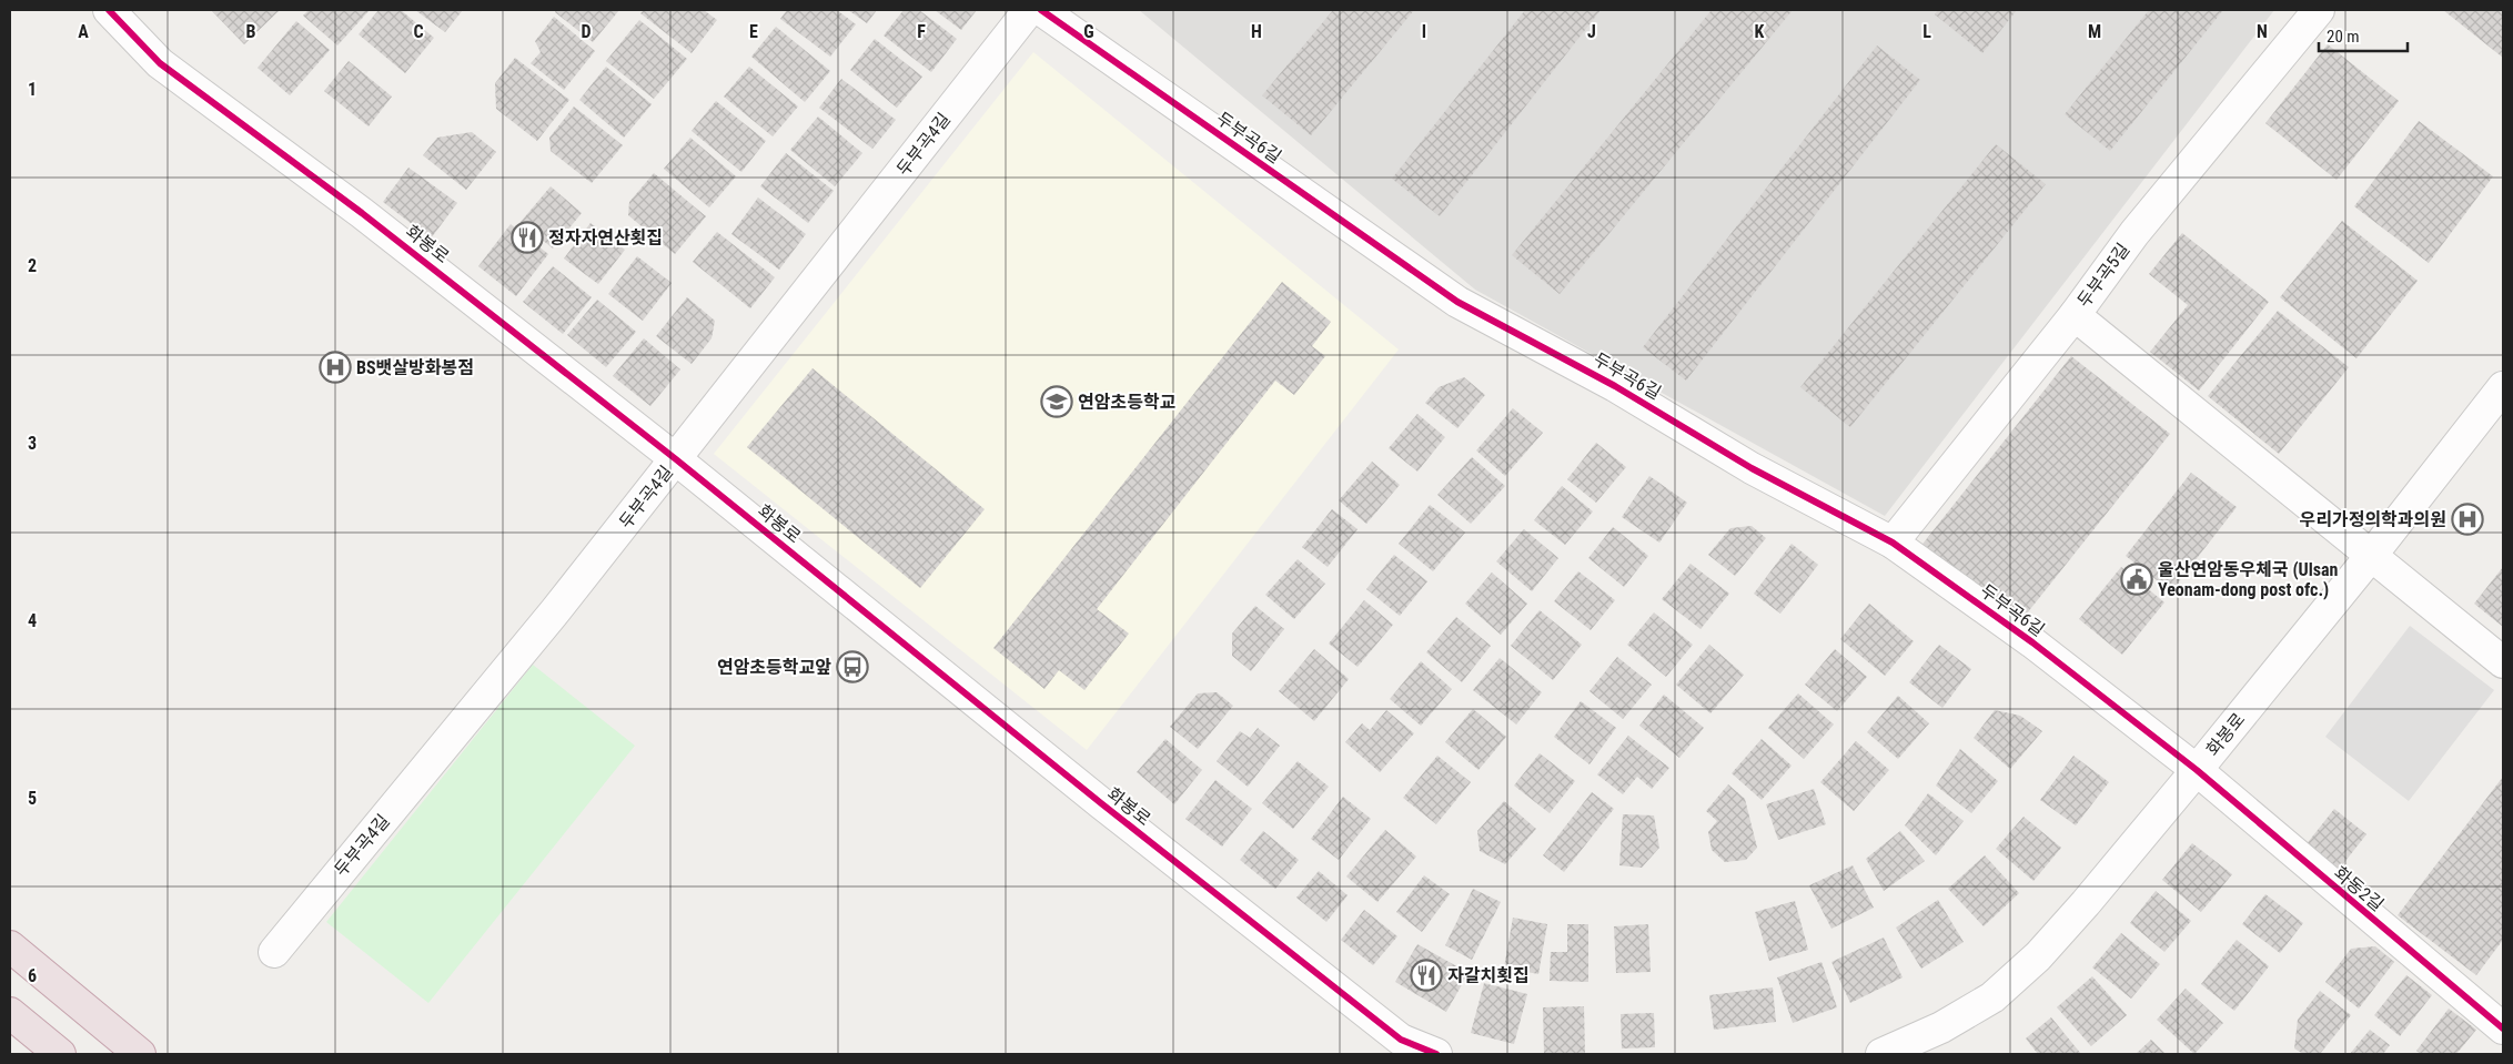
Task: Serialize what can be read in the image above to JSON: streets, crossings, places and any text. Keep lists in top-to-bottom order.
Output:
{
  "streets": {
    "street": [
      "두부곡6길",
      "두부곡4길",
      "화봉로",
      "두부곡5길",
      "화동2길"
    ]
  },
  "crossings": [
    ["두부곡6길", "화봉로"],
    ["두부곡6길", "두부곡5길"],
    ["두부곡6길", "화동2길"],
    ["두부곡4길", "화봉로"],
    ["화봉로", "화동2길"]
  ],
  "places": {
    "restaurant": ["정자자연산횟집", "자갈치횟집"],
    "hospital": ["BS뱃살방화봉점", "우리가정의학과의원"],
    "school or university": ["연암초등학교"],
    "public building": ["울산연암동우체국 (Ulsan Yeonam-dong post ofc.)"],
    "bus stop": ["연암초등학교앞"]
  },
  "scale_bar": "20 m",
  "grid": {
    "columns": [
      "A",
      "B",
      "C",
      "D",
      "E",
      "F",
      "G",
      "H",
      "I",
      "J",
      "K",
      "L",
      "M",
      "N"
    ],
    "rows": [
      "1",
      "2",
      "3",
      "4",
      "5",
      "6"
    ]
  }
}
